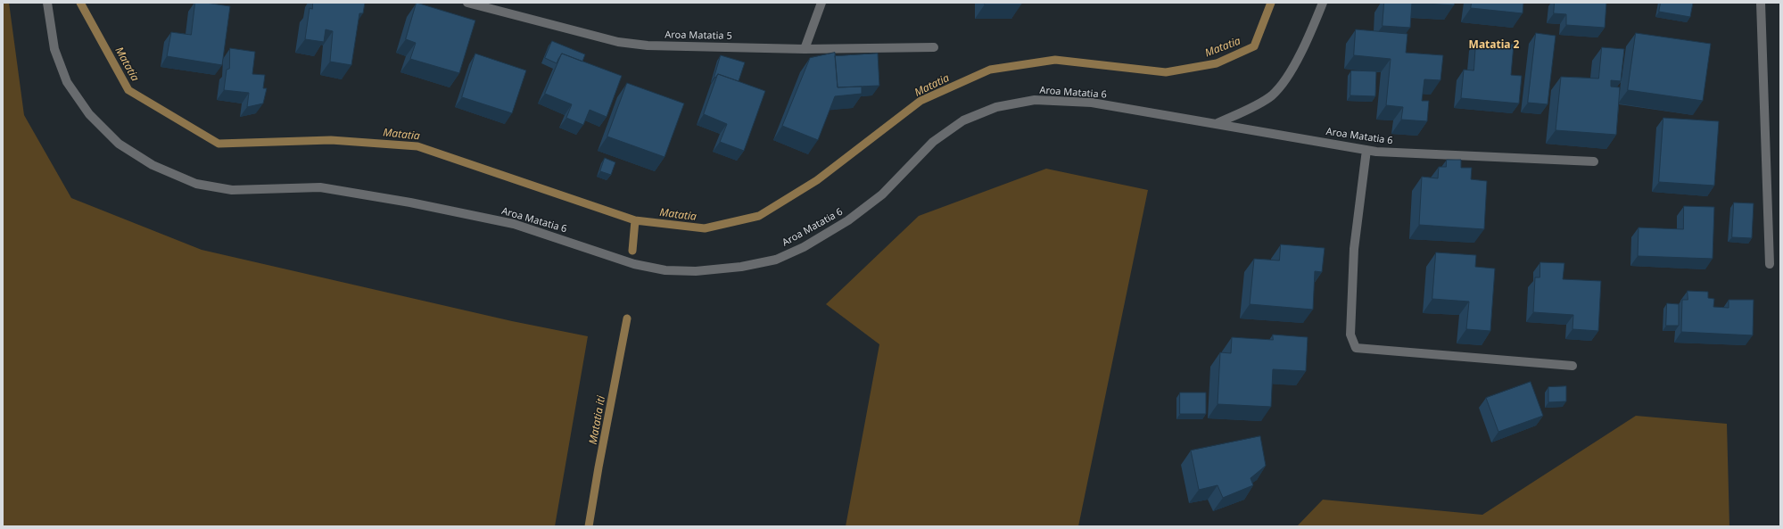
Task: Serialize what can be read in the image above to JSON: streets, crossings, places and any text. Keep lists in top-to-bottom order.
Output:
{
  "streets": {
    "street": ["Aroa Matatia 5", "Aroa Matatia 6"]
  },
  "districts": ["Matatia 2"],
  "water": ["Matatia", "Matatia iti"]
}
